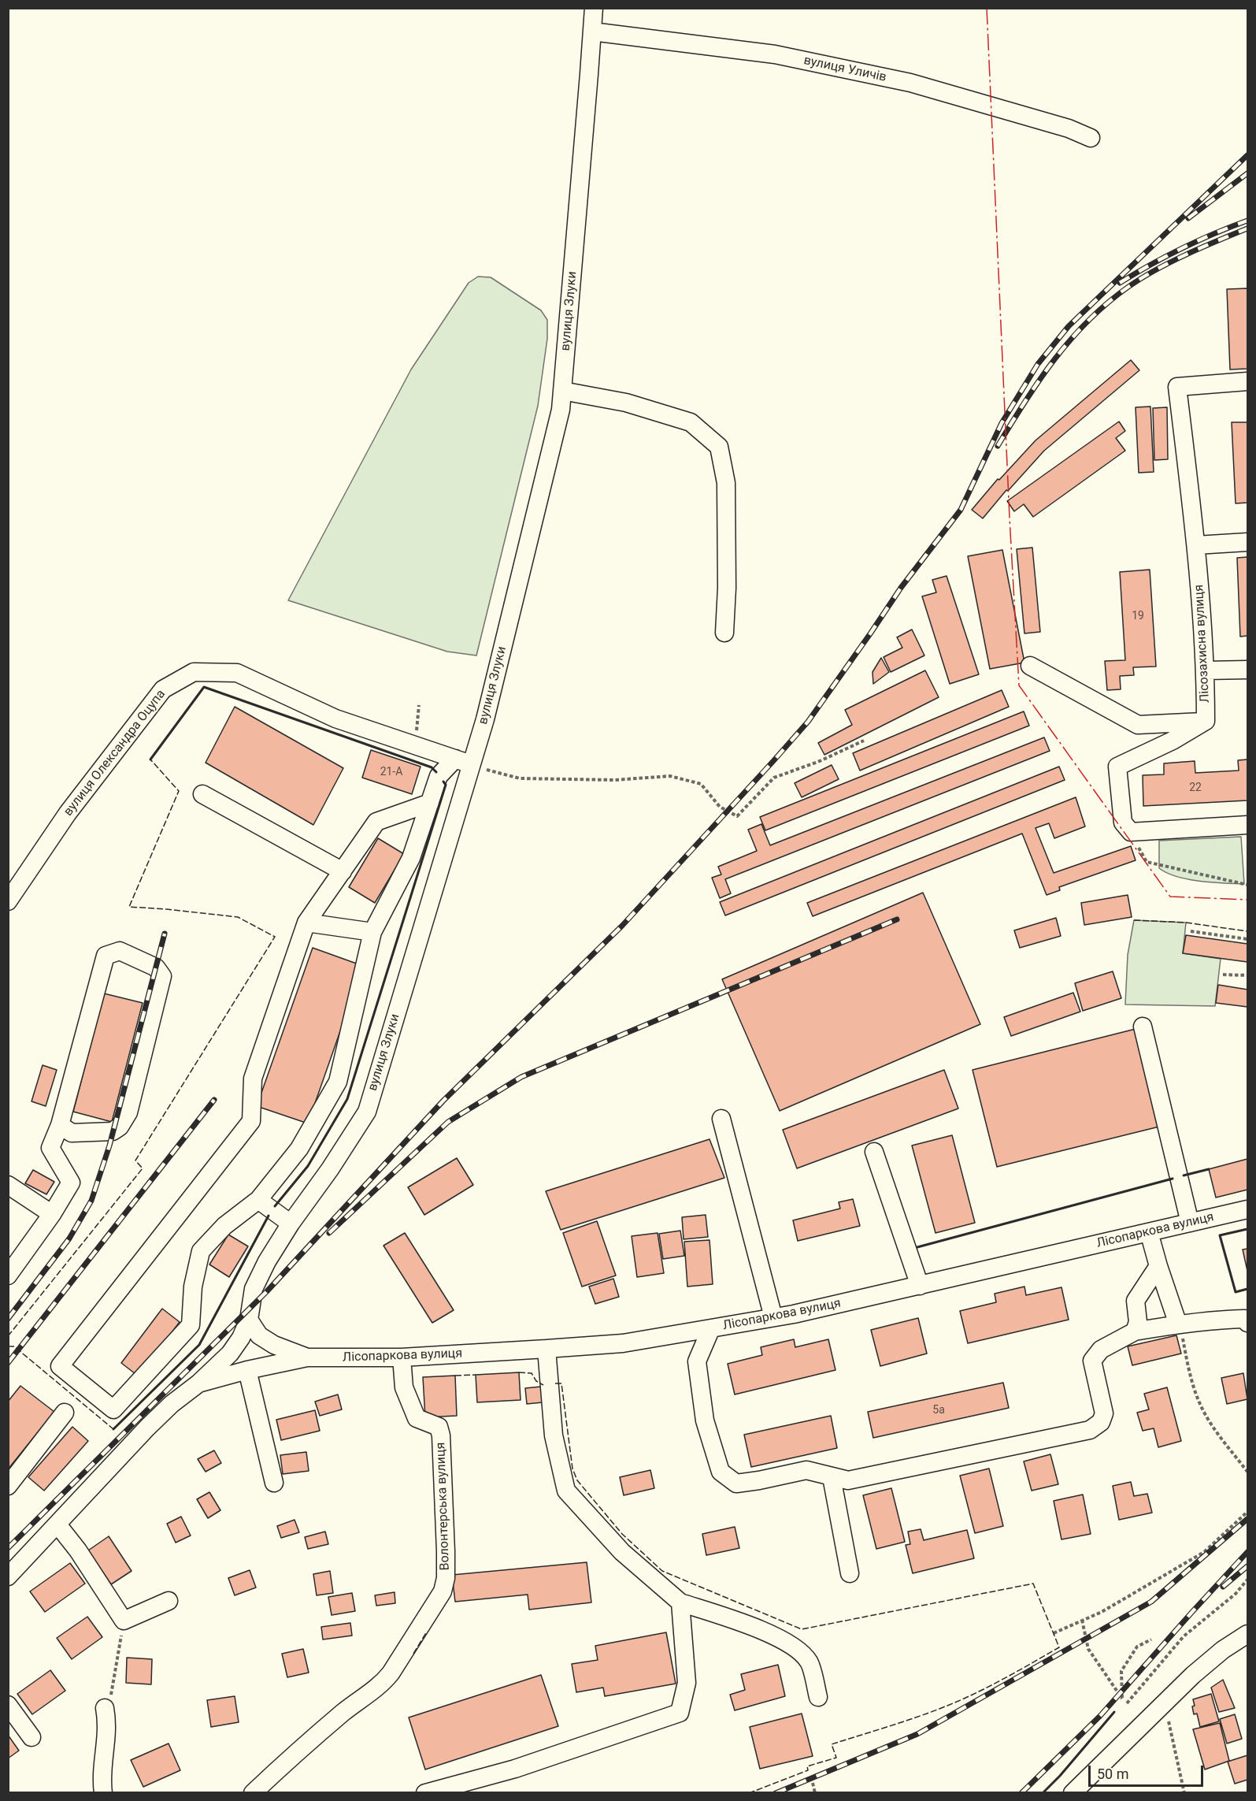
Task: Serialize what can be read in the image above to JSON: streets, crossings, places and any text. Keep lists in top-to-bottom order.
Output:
{
  "streets": {
    "street": [
      "вулиця Уличів",
      "вулиця Злуки",
      "Лісозахисна вулиця",
      "вулиця Олександра Оцупа",
      "Лісопаркова вулиця",
      "Волонтерська вулиця"
    ]
  },
  "crossings": [
    ["вулиця Уличів", "вулиця Злуки"],
    ["вулиця Злуки", "вулиця Олександра Оцупа"],
    ["вулиця Злуки", "Лісопаркова вулиця"],
    ["Лісопаркова вулиця", "Волонтерська вулиця"]
  ],
  "house_numbers": [
    "19",
    "21-А",
    "22",
    "5а"
  ],
  "scale_bar": "50 m"
}
